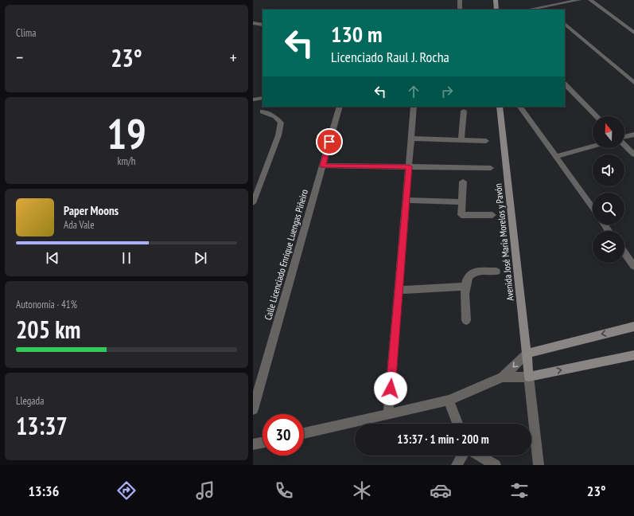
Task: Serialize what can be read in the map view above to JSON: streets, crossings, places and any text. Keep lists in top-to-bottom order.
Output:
{
  "streets": {
    "street": ["Avenida José María Morelos y Pavón", "Calle Licenciado Enrique Luengas Piñeiro"]
  },
  "north": "top",
  "page": {
    "tile": [
      "Clima",
      ["19", "km/h"],
      ["Autonomía · 41%", "205 km"],
      ["Llegada", "13:37"]
    ],
    "turn": ["130 m", "Licenciado Raul J. Rocha"],
    "heat": ["−", "23°", "+"],
    "song": ["Paper Moons", "Ada Vale"],
    "limit": "30",
    "trip": "13:37 · 1 min · 200 m",
    "tabs": ["13:36", "23°"]
  }
}
